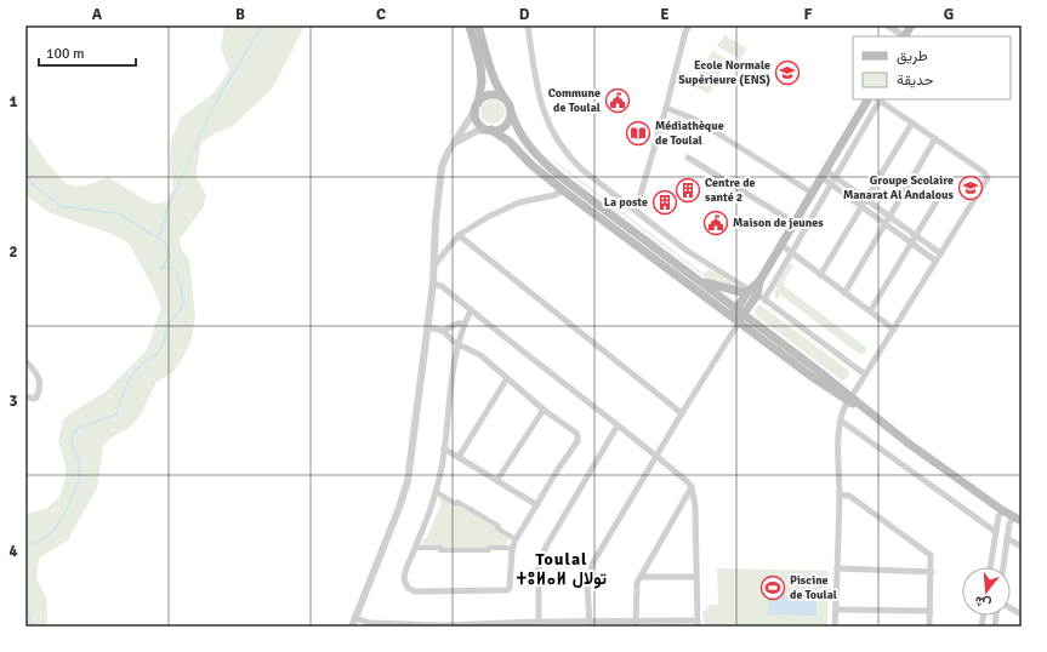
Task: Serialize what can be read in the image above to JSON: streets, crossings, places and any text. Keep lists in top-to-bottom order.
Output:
{
  "districts": ["Toulal ⵜⵓⵍⴰⵍ تولال"],
  "places": {
    "school or university": ["Ecole Normale Supérieure (ENS)", "Groupe Scolaire Manarat Al Andalous"],
    "public building": ["Commune de Toulal", "Maison de jeunes"],
    "library": ["Médiathèque de Toulal"],
    "building": ["Centre de santé 2", "La poste"],
    "sports": ["Piscine de Toulal"]
  },
  "legend": ["طريق", "حديقة"],
  "scale_bar": "100 m",
  "north": "bottom",
  "grid": {
    "columns": [
      "A",
      "B",
      "C",
      "D",
      "E",
      "F",
      "G"
    ],
    "rows": [
      "1",
      "2",
      "3",
      "4"
    ]
  }
}
